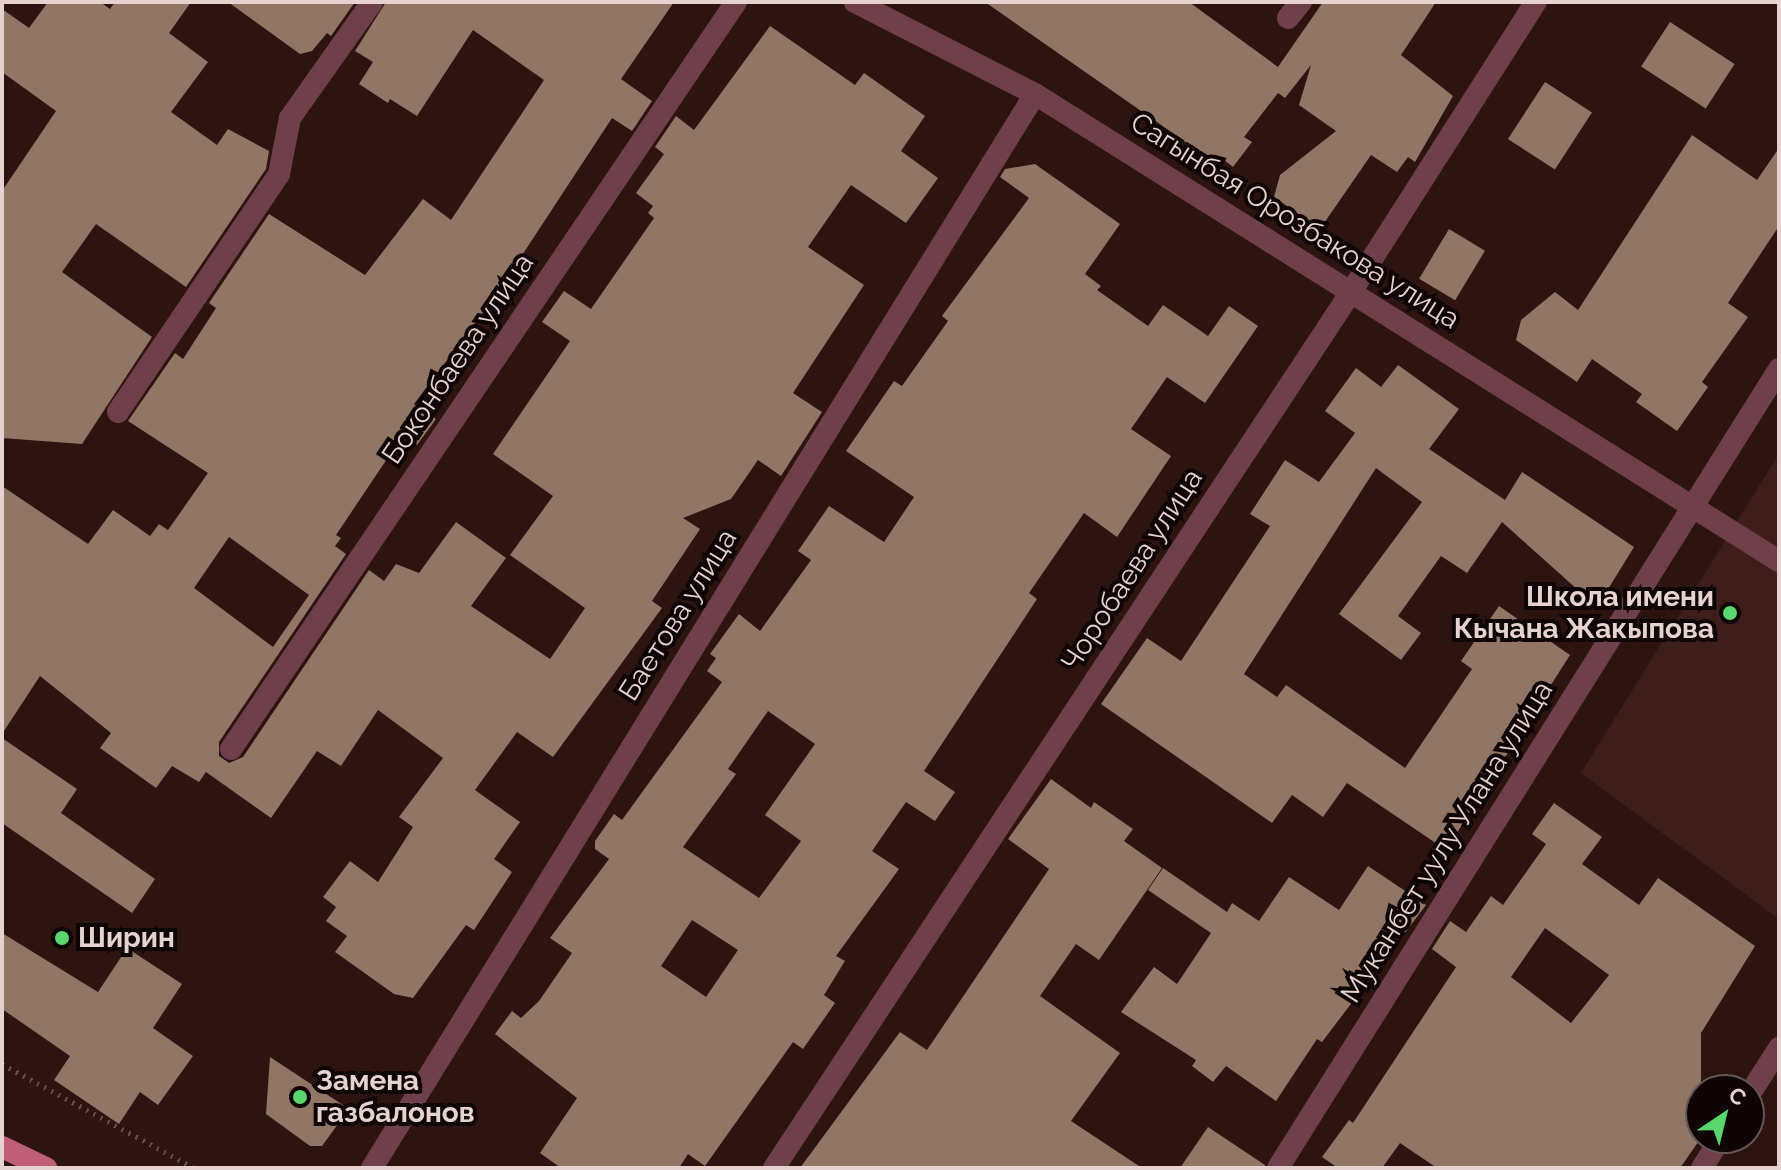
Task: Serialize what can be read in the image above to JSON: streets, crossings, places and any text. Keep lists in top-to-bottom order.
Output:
{
  "streets": {
    "street": [
      "Сагынбая Орозбакова улица",
      "Боконбаева улица",
      "Чоробаева улица",
      "Баетова улица",
      "Муканбет уулу Улана улица"
    ]
  },
  "crossings": [
    ["Сагынбая Орозбакова улица", "Чоробаева улица"],
    ["Сагынбая Орозбакова улица", "Баетова улица"],
    ["Сагынбая Орозбакова улица", "Муканбет уулу Улана улица"]
  ],
  "places": ["Школа имени Кычана Жакыпова", "Ширин", "Замена газбалонов"],
  "north": "top right"
}
